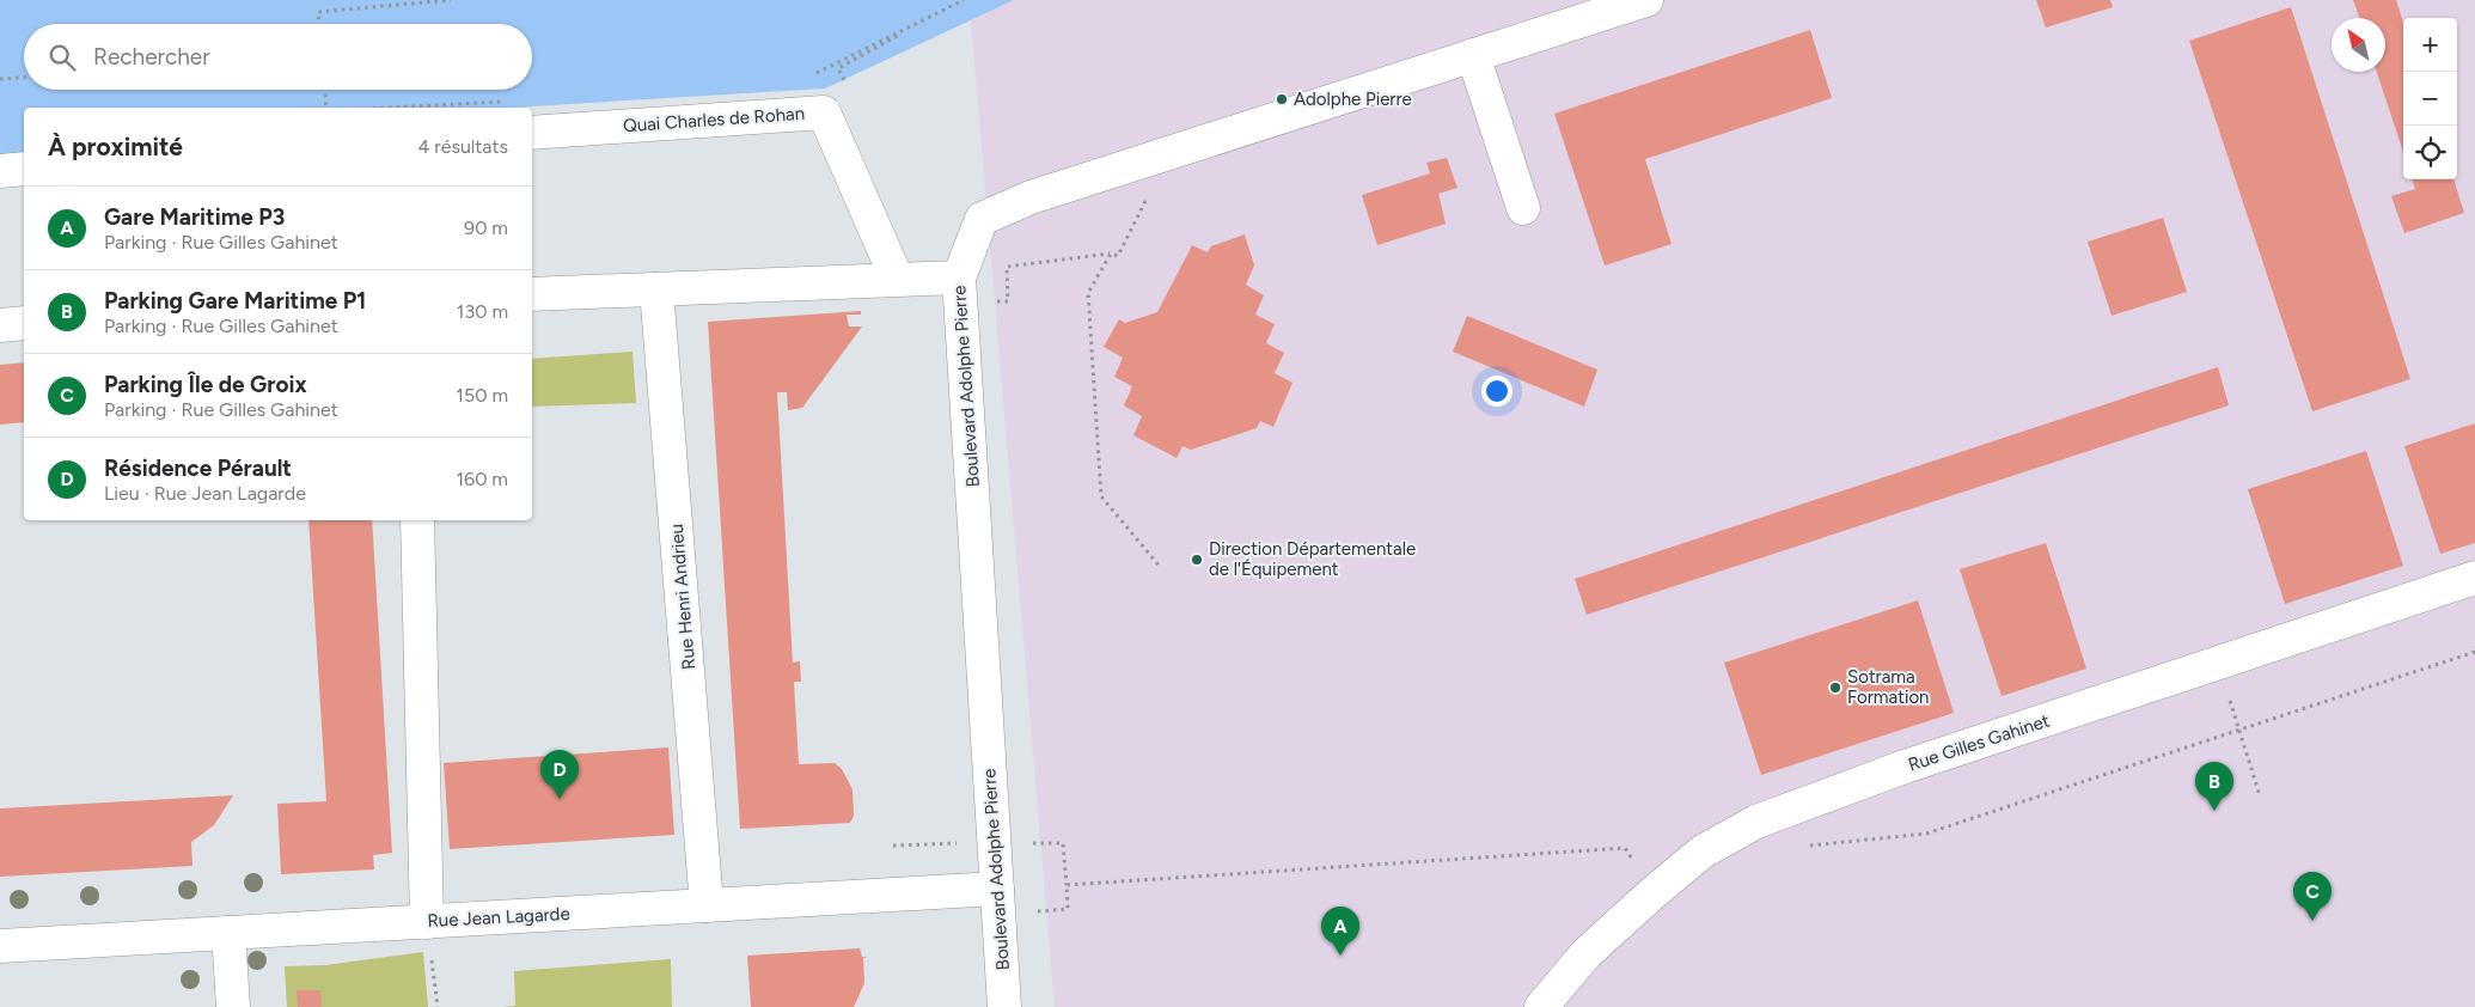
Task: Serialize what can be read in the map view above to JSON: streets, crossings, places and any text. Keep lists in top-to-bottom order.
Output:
{
  "streets": {
    "street": [
      "Quai Charles de Rohan",
      "Boulevard Adolphe Pierre",
      "Rue Henri Andrieu",
      "Rue Gilles Gahinet",
      "Rue Jean Lagarde"
    ]
  },
  "crossings": [
    ["Boulevard Adolphe Pierre", "Rue Jean Lagarde"],
    ["Rue Henri Andrieu", "Rue Jean Lagarde"]
  ],
  "places": ["Adolphe Pierre", "Direction Départementale de l'Équipement", "Sotrama Formation"],
  "north": "top left",
  "page": {
    "map_buttons": ["+", "−"],
    "search": "Rechercher",
    "heading": ["À proximité", "4 résultats"],
    "list": [
      {
        "mark": "A",
        "name": "Gare Maritime P3",
        "note": "Parking · Rue Gilles Gahinet",
        "value": "90 m"
      },
      {
        "mark": "B",
        "name": "Parking Gare Maritime P1",
        "note": "Parking · Rue Gilles Gahinet",
        "value": "130 m"
      },
      {
        "mark": "C",
        "name": "Parking Île de Groix",
        "note": "Parking · Rue Gilles Gahinet",
        "value": "150 m"
      },
      {
        "mark": "D",
        "name": "Résidence Pérault",
        "note": "Lieu · Rue Jean Lagarde",
        "value": "160 m"
      }
    ],
    "pins": [
      "D",
      "B",
      "C",
      "A"
    ]
  }
}
